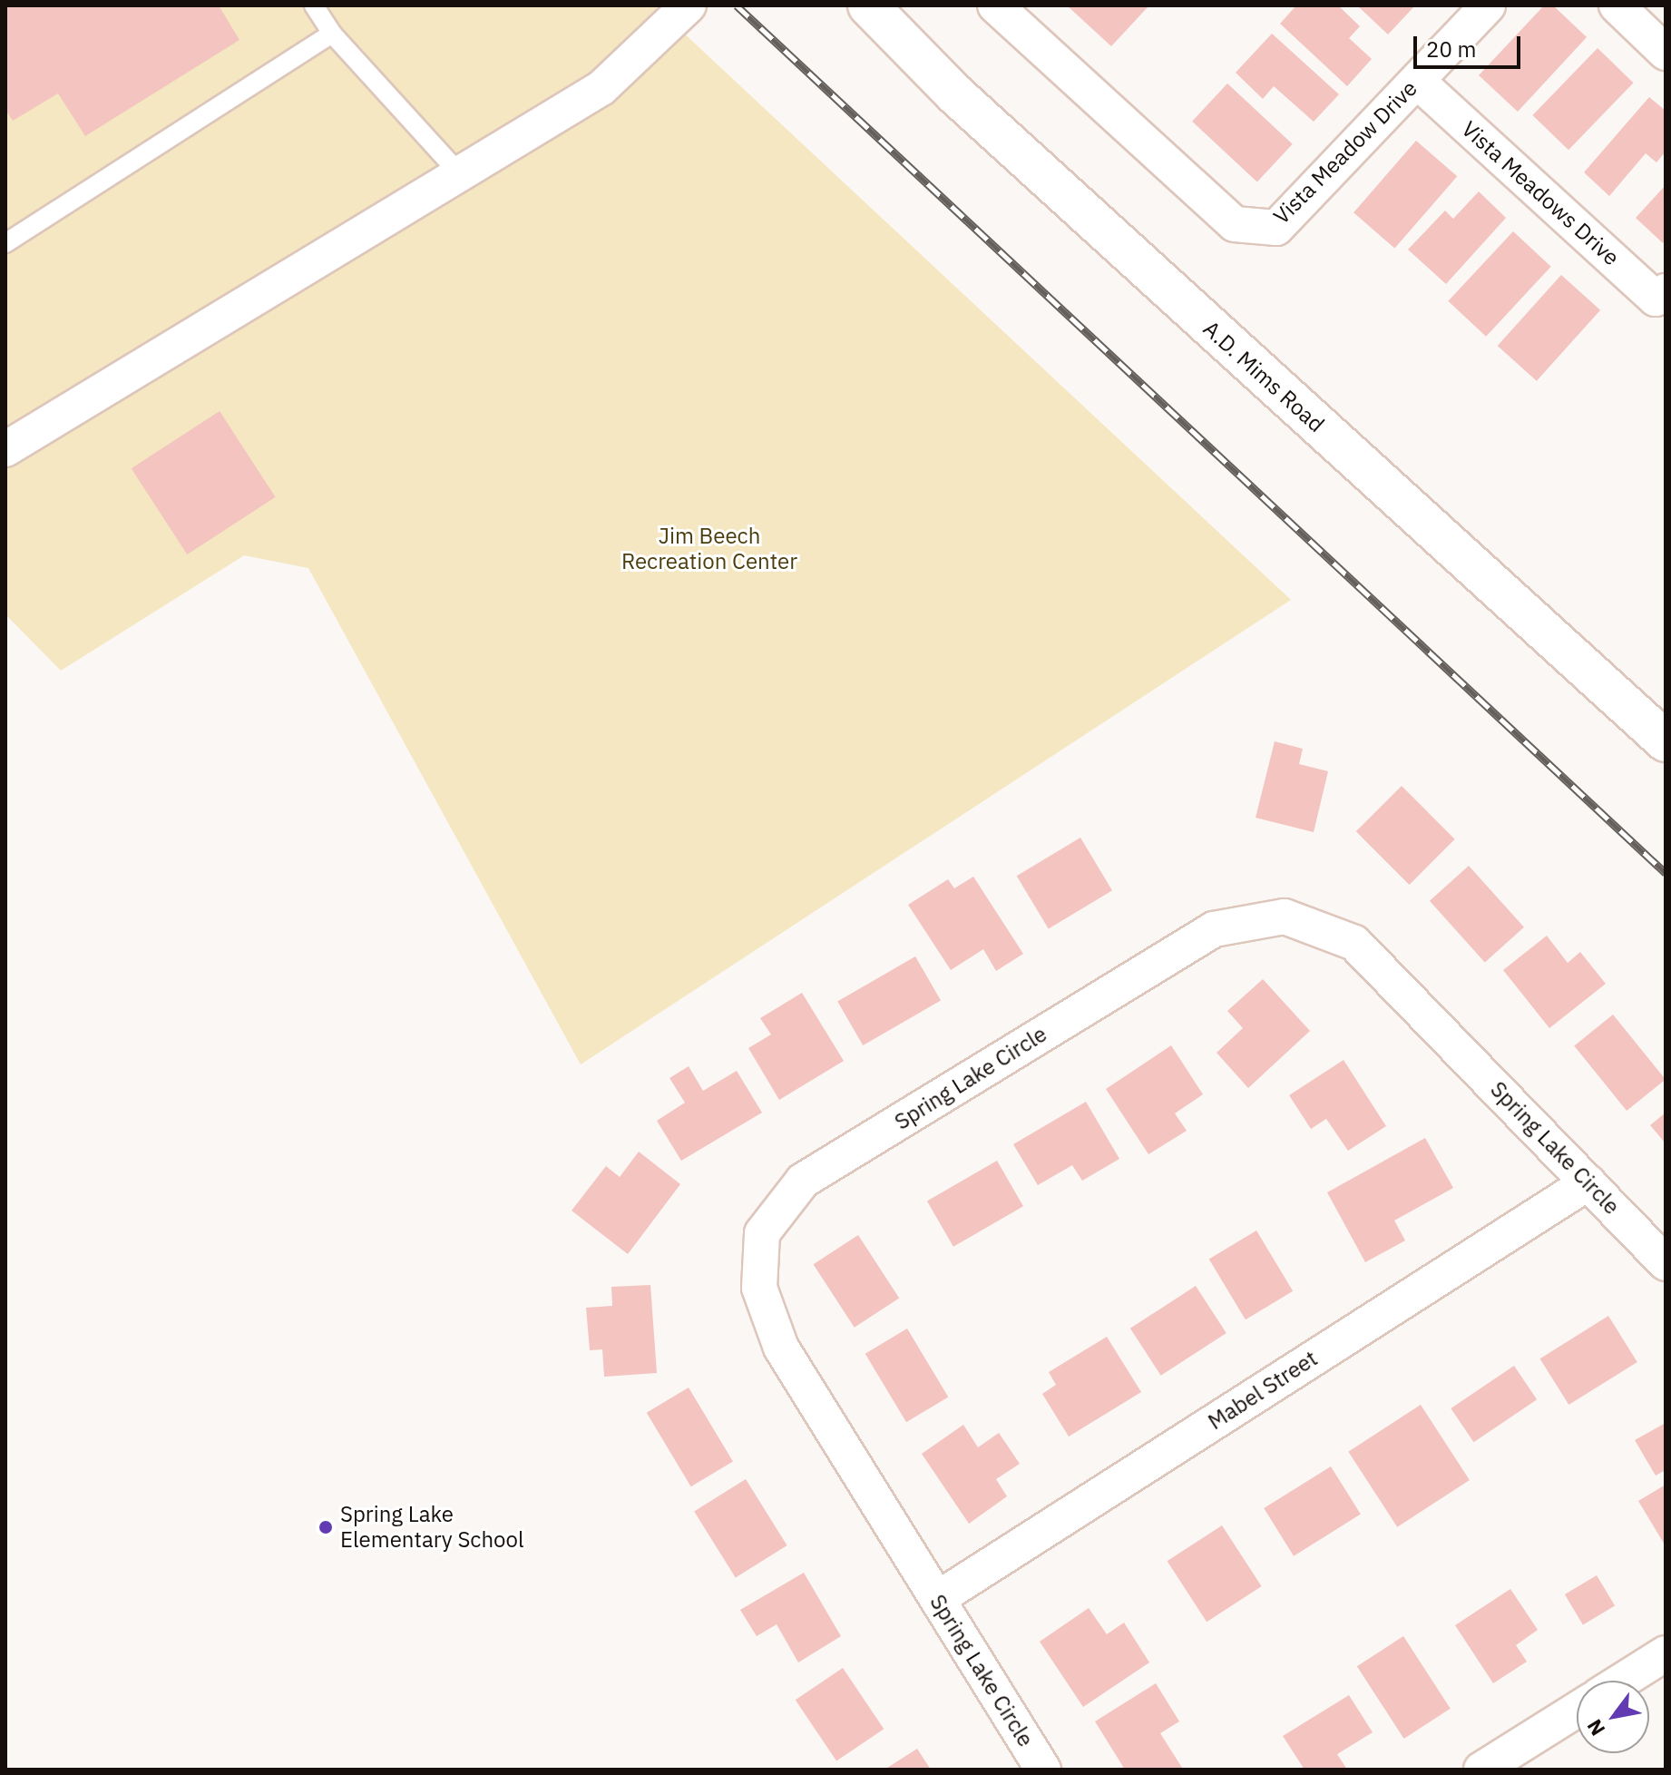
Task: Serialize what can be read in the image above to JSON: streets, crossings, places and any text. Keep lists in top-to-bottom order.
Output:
{
  "streets": {
    "street": [
      "Vista Meadow Drive",
      "Vista Meadows Drive",
      "A.D. Mims Road",
      "Spring Lake Circle",
      "Mabel Street"
    ]
  },
  "crossings": [
    ["Vista Meadow Drive", "Vista Meadows Drive"],
    ["Spring Lake Circle", "Mabel Street"]
  ],
  "parks": ["Jim Beech Recreation Center"],
  "places": ["Spring Lake Elementary School"],
  "scale_bar": "20 m",
  "north": "bottom left"
}
